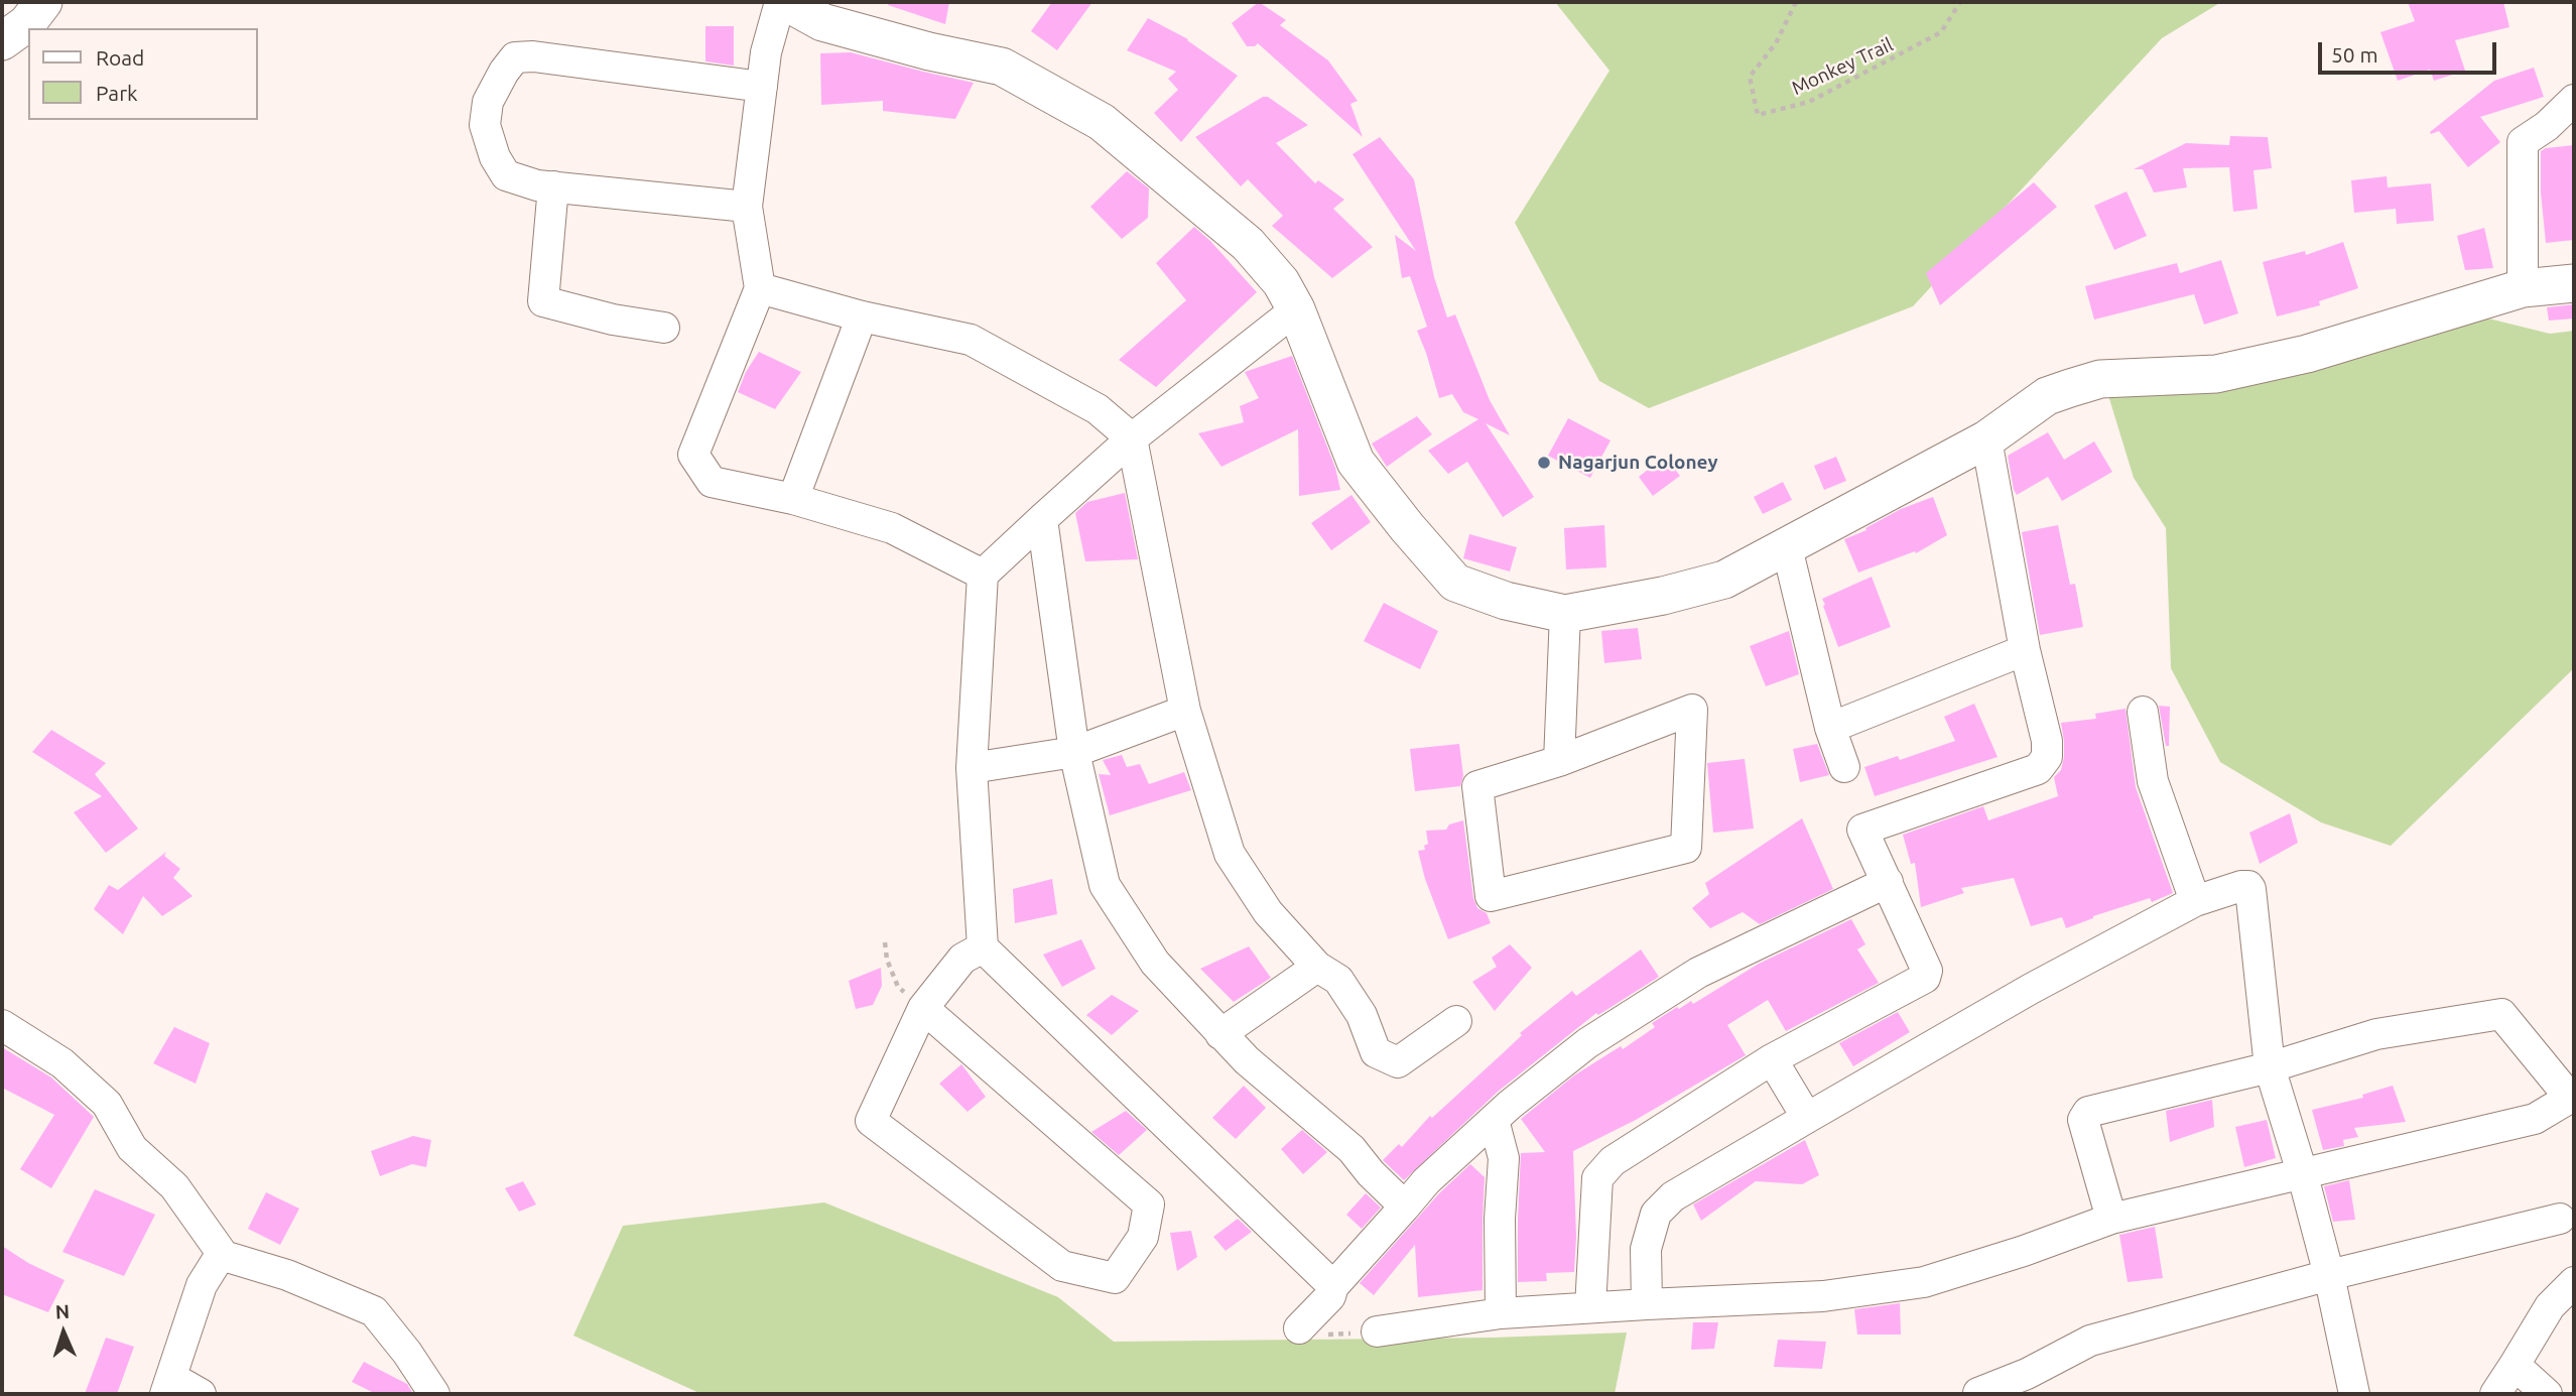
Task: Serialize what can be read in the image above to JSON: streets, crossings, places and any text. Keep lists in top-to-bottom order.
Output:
{
  "streets": {
    "path": ["Monkey Trail"]
  },
  "places": ["Nagarjun Coloney"],
  "legend": ["Road", "Park"],
  "scale_bar": "50 m",
  "north": "top"
}
